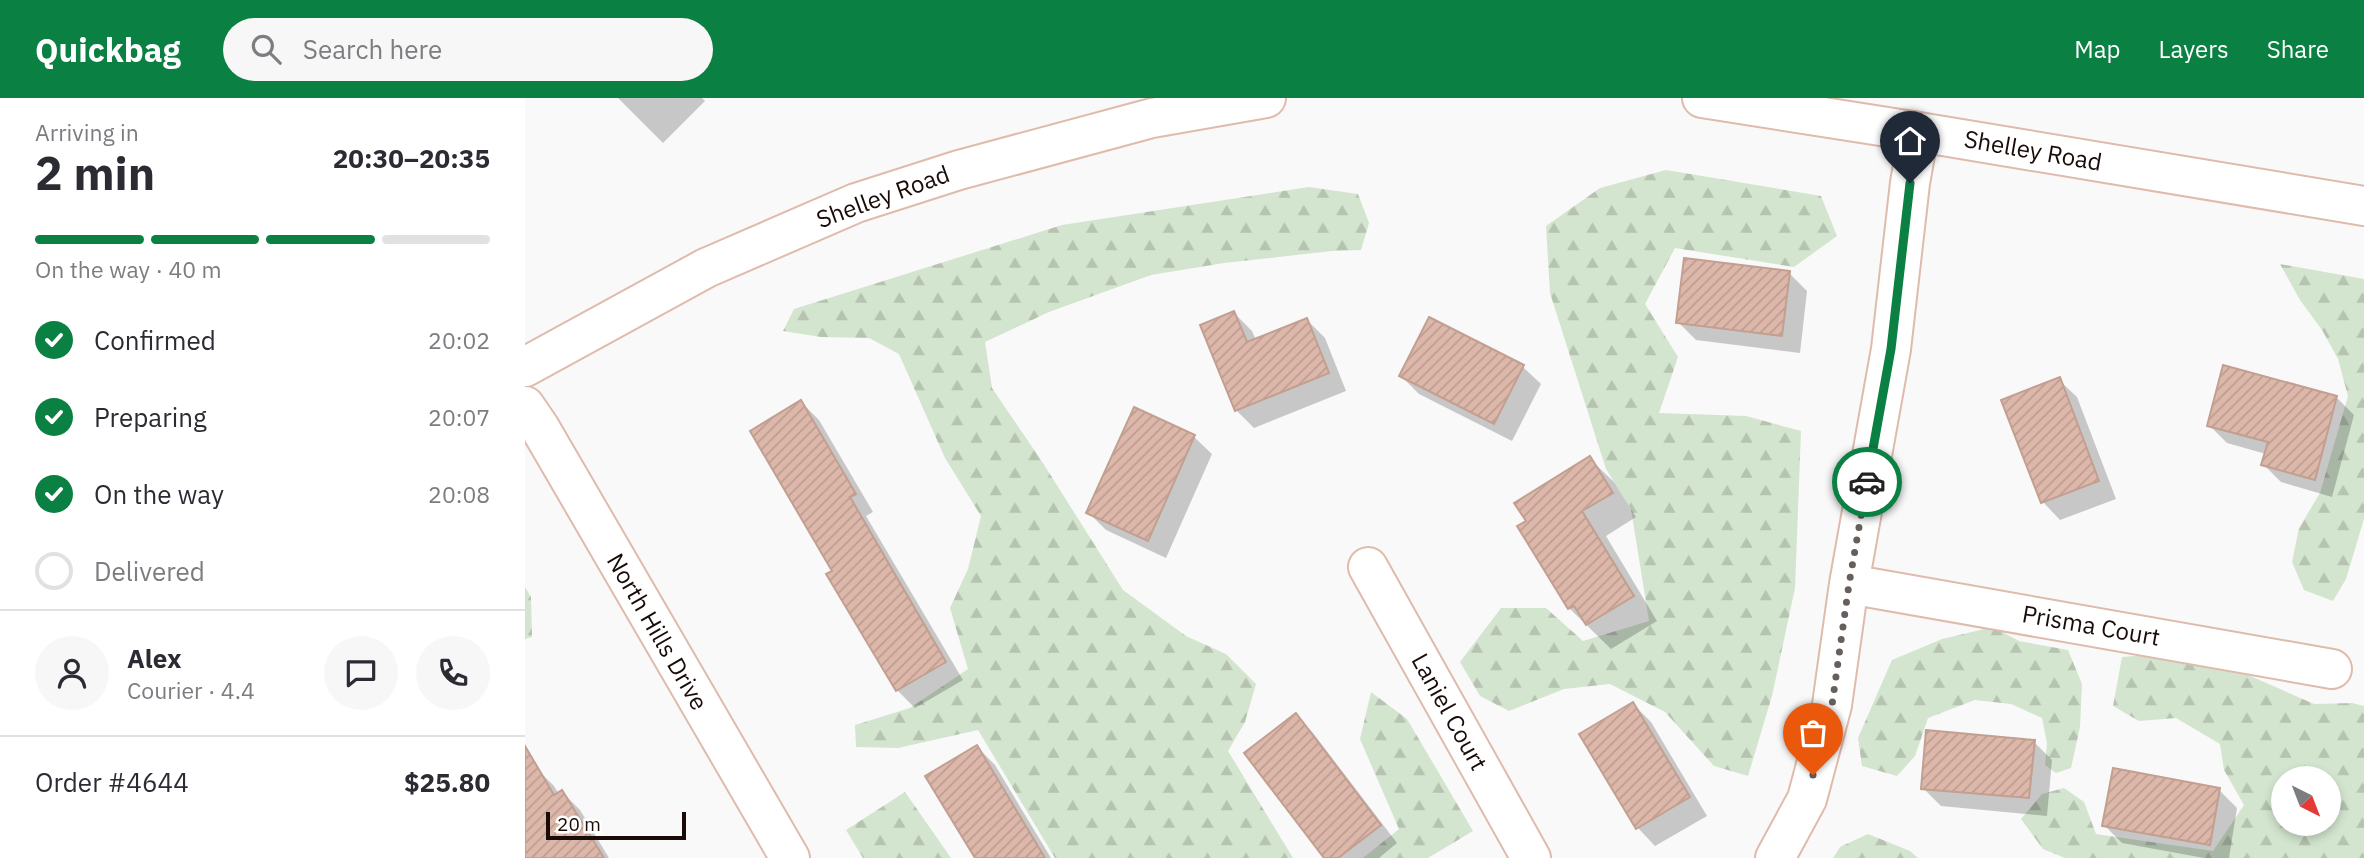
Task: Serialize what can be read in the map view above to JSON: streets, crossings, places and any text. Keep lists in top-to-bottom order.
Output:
{
  "streets": {
    "street": [
      "Shelley Road",
      "Prisma Court",
      "North Hills Drive",
      "Laniel Court"
    ]
  },
  "scale_bar": "20 m",
  "north": "bottom right",
  "page": {
    "header": "Quickbag",
    "search": "Search here",
    "nav": ["Map", "Layers", "Share"],
    "heading": ["2 min", "Arriving in", "20:30–20:35"],
    "panel": [
      "Alex",
      "Courier · 4.4",
      "Order #4644",
      "$25.80"
    ],
    "bar": "On the way · 40 m",
    "list": [
      ["Confirmed", "20:02"],
      ["Preparing", "20:07"],
      ["On the way", "20:08"],
      "Delivered"
    ],
    "scale": "20 m"
  }
}
